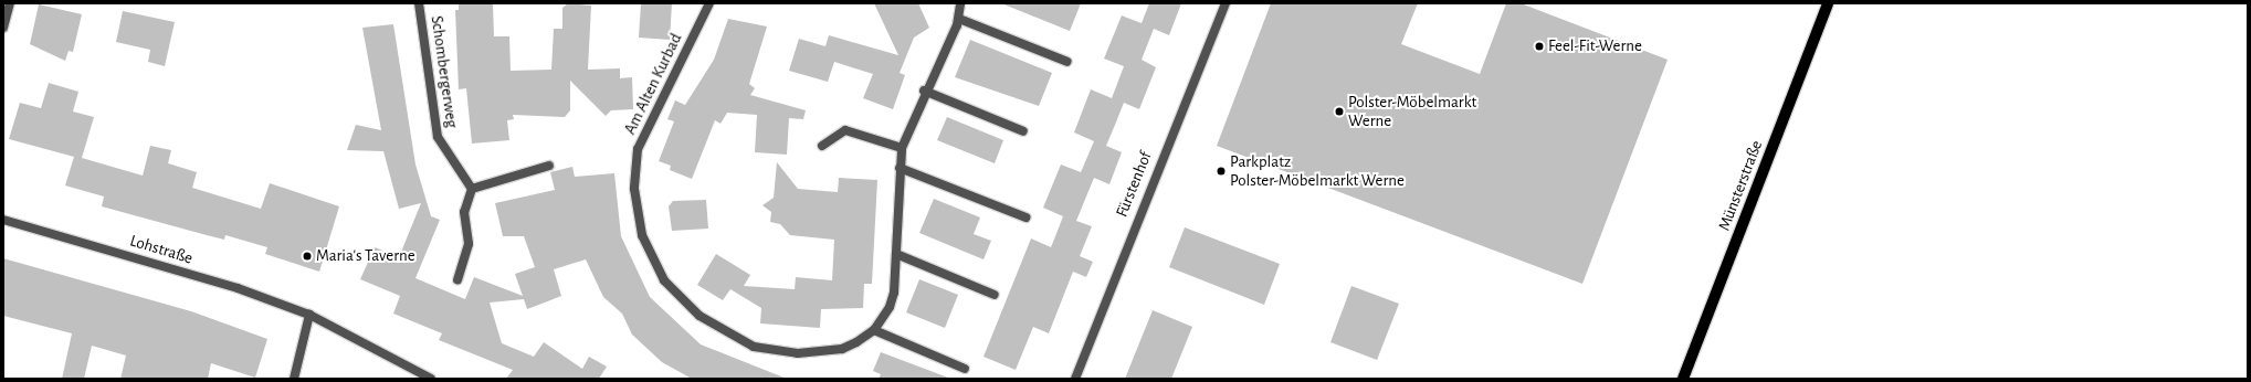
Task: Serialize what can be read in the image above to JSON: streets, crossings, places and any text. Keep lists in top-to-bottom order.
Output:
{
  "streets": {
    "main road": ["Münsterstraße"],
    "street": [
      "Schombergerweg",
      "Am Alten Kurbad",
      "Fürstenhof",
      "Lohstraße"
    ]
  },
  "places": [
    "Feel-Fit-Werne",
    "Polster-Möbelmarkt Werne",
    "Parkplatz Polster-Möbelmarkt Werne",
    "Maria's Taverne"
  ]
}
